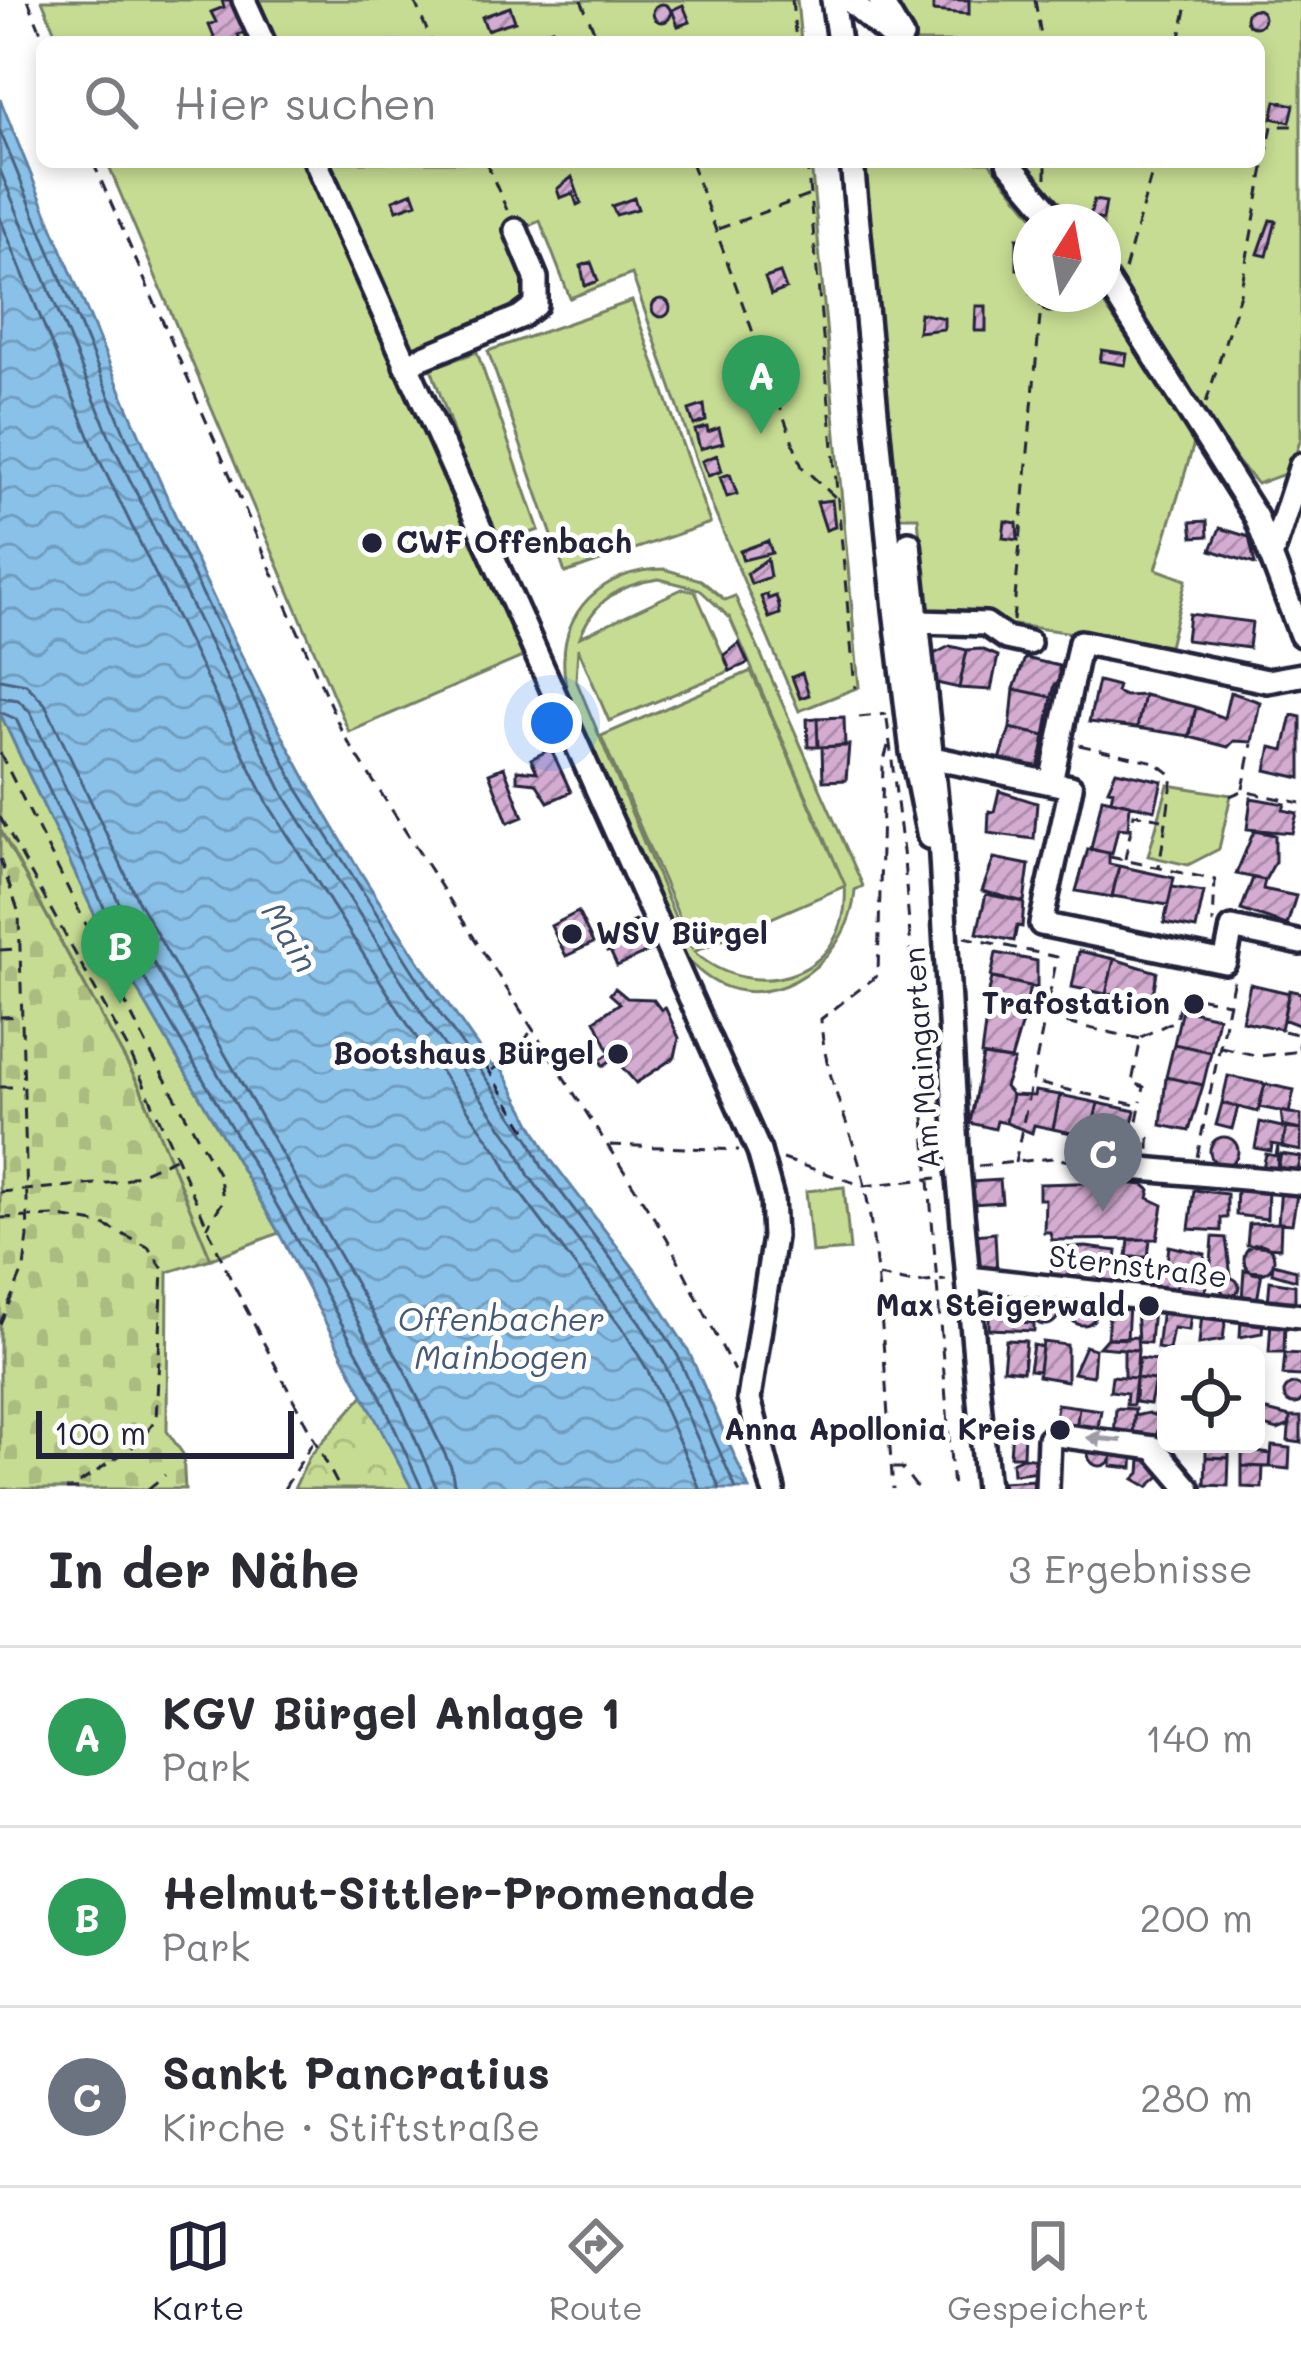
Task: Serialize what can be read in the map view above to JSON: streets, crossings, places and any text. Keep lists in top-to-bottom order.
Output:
{
  "streets": {
    "street": ["Am Maingarten", "Sternstraße"]
  },
  "crossings": [
    ["Am Maingarten", "Sternstraße"]
  ],
  "water": ["Main", "Offenbacher Mainbogen"],
  "places": [
    "CWF Offenbach",
    "WSV Bürgel",
    "Trafostation",
    "Bootshaus Bürgel",
    "Max Steigerwald",
    "Anna Apollonia Kreis"
  ],
  "scale_bar": "100 m",
  "north": "top",
  "page": {
    "search": "Hier suchen",
    "pins": ["A", "B", "C"],
    "scale": "100 m",
    "heading": ["In der Nähe", "3 Ergebnisse"],
    "list": [
      {
        "mark": "A",
        "name": "KGV Bürgel Anlage 1",
        "note": "Park",
        "value": "140 m"
      },
      {
        "mark": "B",
        "name": "Helmut-Sittler-Promenade",
        "note": "Park",
        "value": "200 m"
      },
      {
        "mark": "C",
        "name": "Sankt Pancratius",
        "note": "Kirche · Stiftstraße",
        "value": "280 m"
      }
    ],
    "nav": ["Karte", "Route", "Gespeichert"]
  }
}
